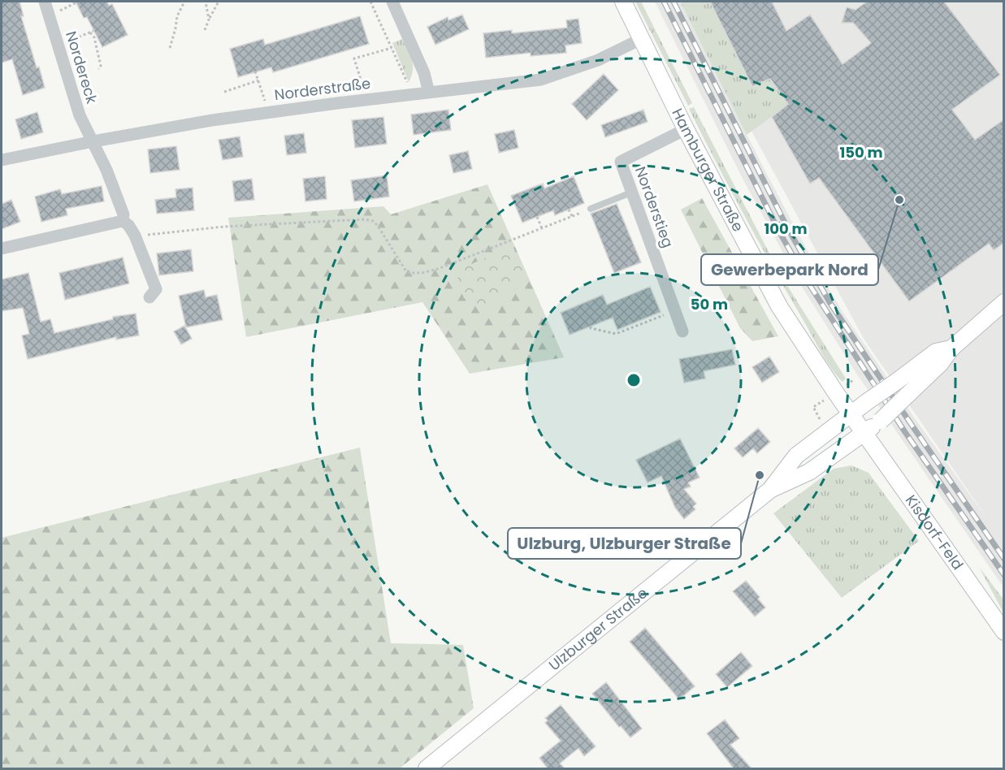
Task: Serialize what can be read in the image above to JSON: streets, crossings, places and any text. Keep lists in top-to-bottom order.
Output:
{
  "streets": {
    "main road": ["Hamburger Straße", "Kisdorf-Feld", "Ulzburger Straße"],
    "street": ["Nordereck", "Norderstraße", "Norderstieg"]
  },
  "crossings": [
    ["Nordereck", "Norderstraße"],
    ["Norderstraße", "Hamburger Straße"],
    ["Hamburger Straße", "Norderstieg"],
    ["Hamburger Straße", "Kisdorf-Feld"],
    ["Hamburger Straße", "Ulzburger Straße"],
    ["Kisdorf-Feld", "Ulzburger Straße"]
  ],
  "places": ["Gewerbepark Nord", "Ulzburg, Ulzburger Straße"],
  "rings": ["150 m", "100 m", "50 m"]
}
